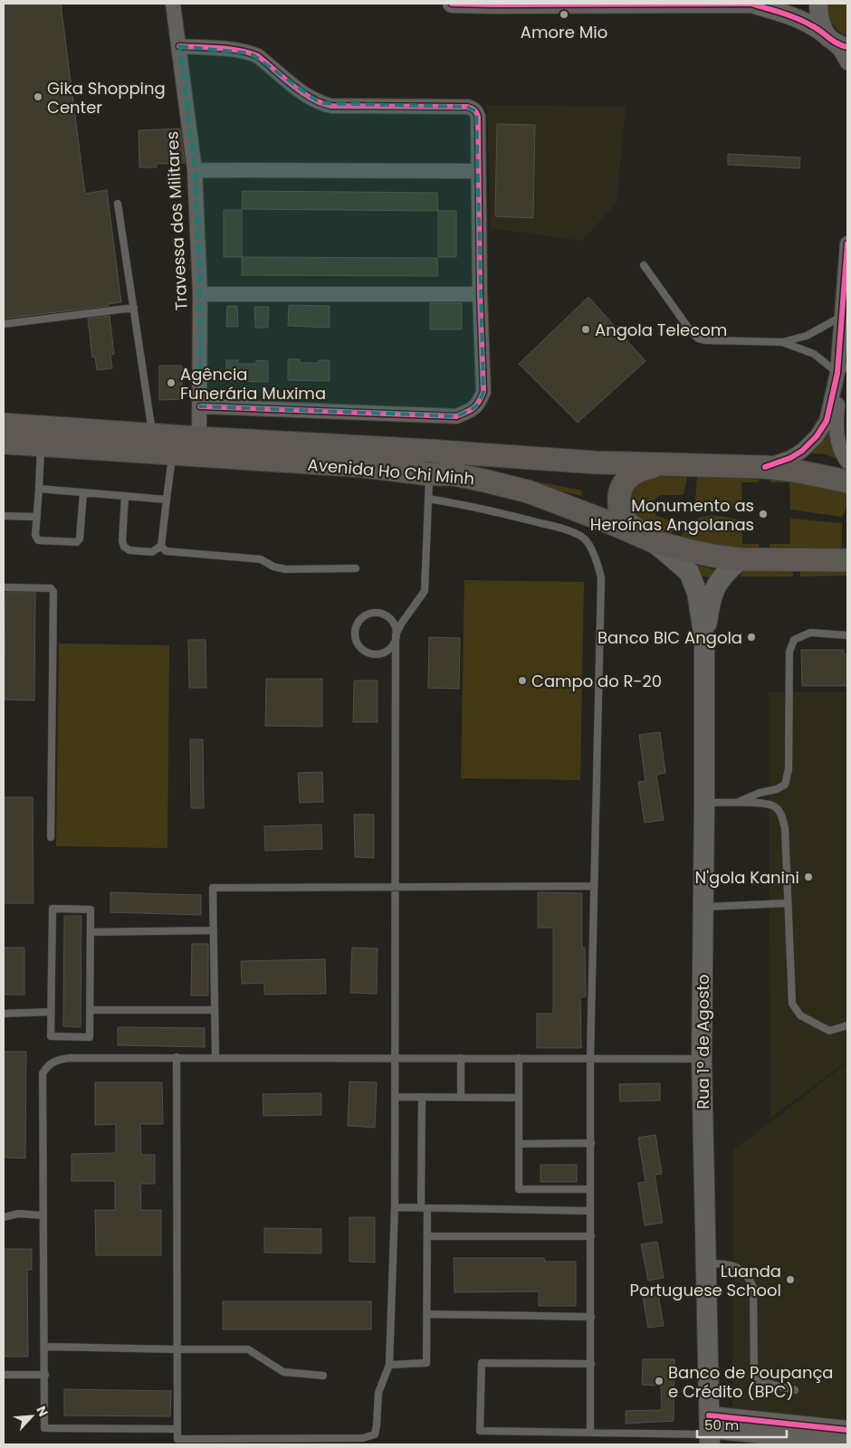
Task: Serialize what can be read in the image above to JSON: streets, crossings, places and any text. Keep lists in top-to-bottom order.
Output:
{
  "streets": {
    "main road": ["Avenida Ho Chi Minh", "Rua 1º de Agosto"],
    "street": ["Travessa dos Militares"]
  },
  "crossings": [
    ["Travessa dos Militares", "Avenida Ho Chi Minh"]
  ],
  "places": [
    "Amore Mio",
    "Gika Shopping Center",
    "Angola Telecom",
    "Agência Funerária Muxima",
    "Monumento as Heroínas Angolanas",
    "Banco BIC Angola",
    "Campo do R-20",
    "N'gola Kanini",
    "Luanda Portuguese School",
    "Banco de Poupança e Crédito (BPC)"
  ],
  "scale_bar": "50 m",
  "north": "top right"
}
